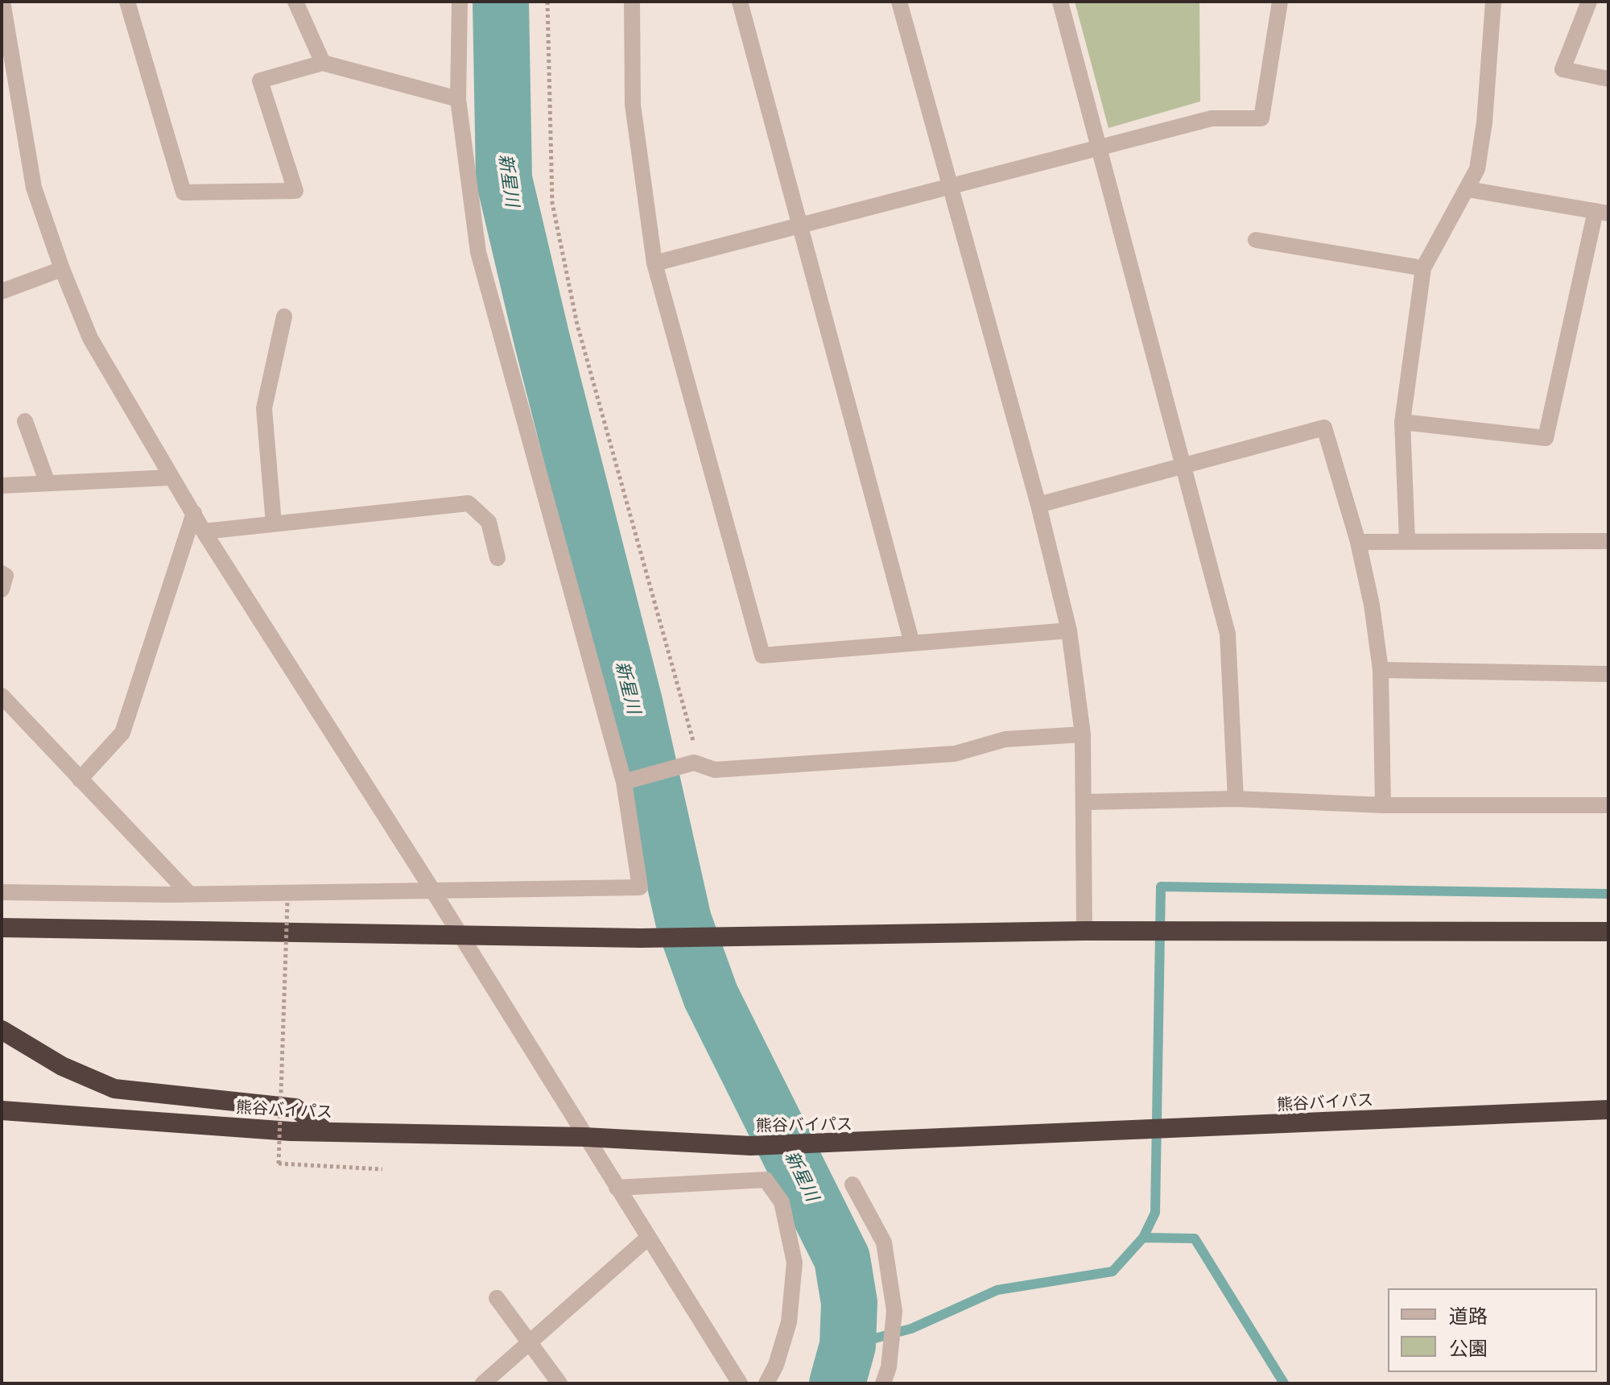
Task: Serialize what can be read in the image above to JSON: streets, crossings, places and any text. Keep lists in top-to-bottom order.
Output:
{
  "streets": {
    "highway": ["熊谷バイパス"]
  },
  "water": ["新星川"],
  "legend": ["道路", "公園"]
}
